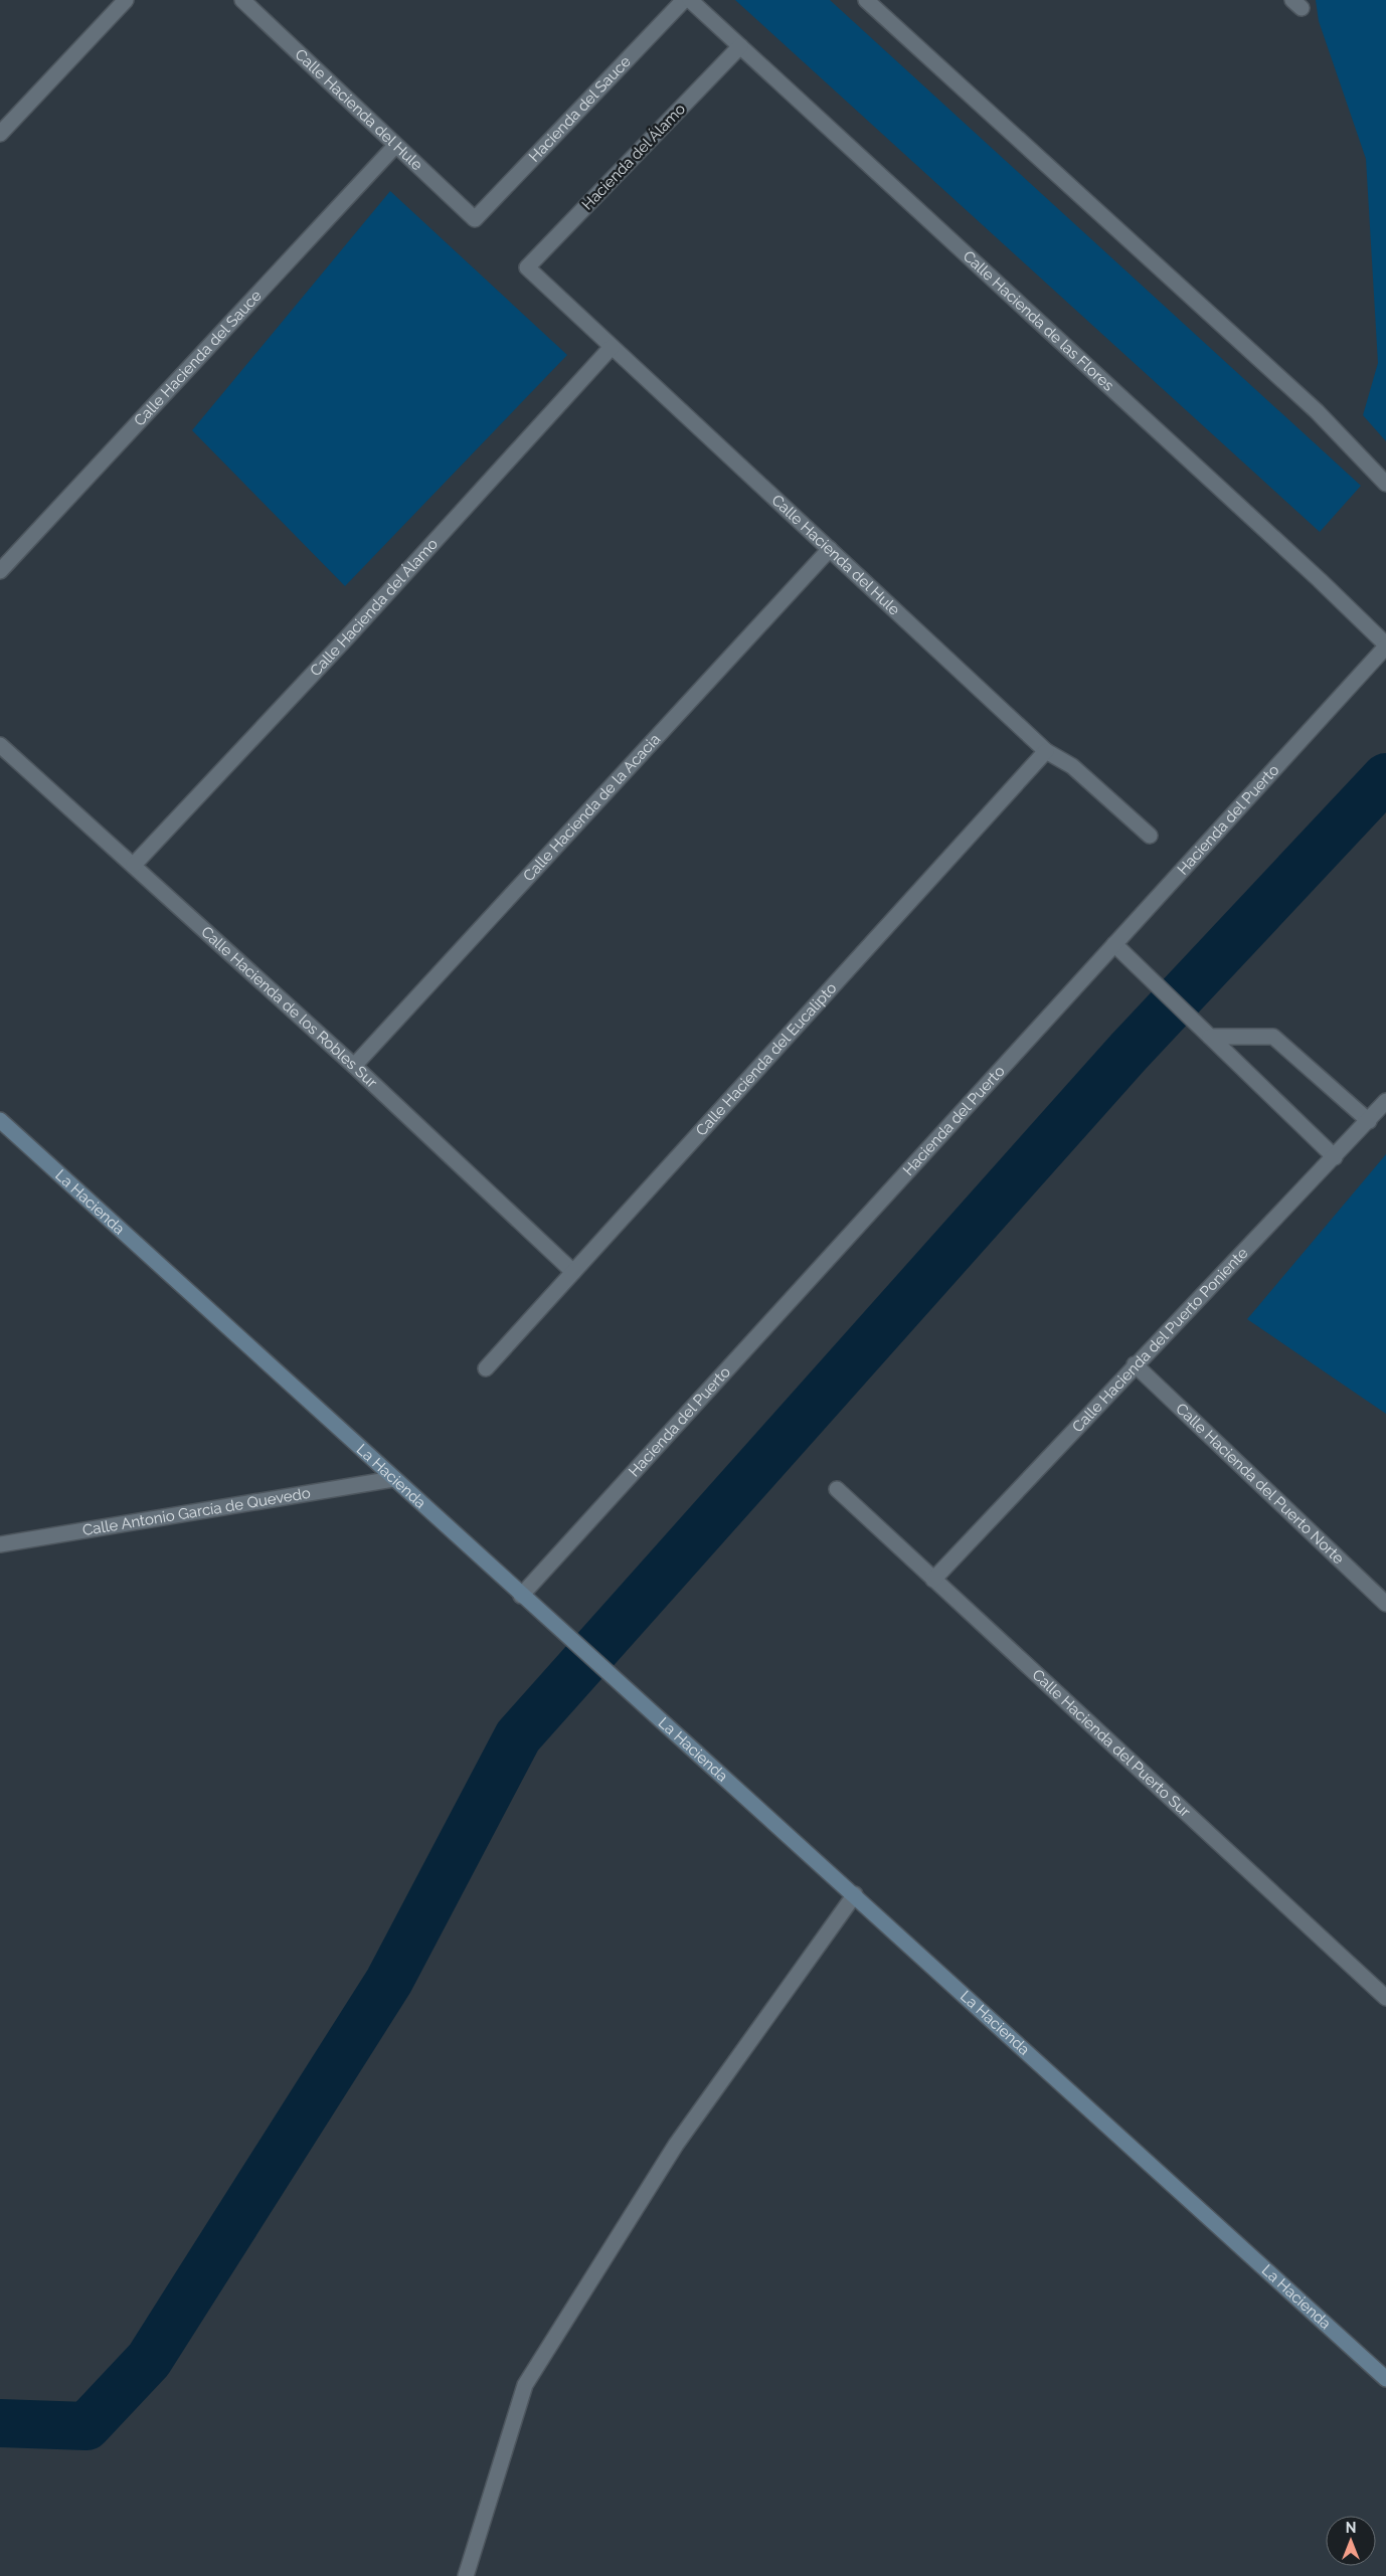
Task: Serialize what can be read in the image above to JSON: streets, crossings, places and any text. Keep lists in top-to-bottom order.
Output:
{
  "streets": {
    "street": [
      "Calle Hacienda del Hule",
      "Hacienda del Sauce",
      "Hacienda del Álamo",
      "Calle Hacienda de las Flores",
      "Calle Hacienda del Sauce",
      "Calle Hacienda del Álamo",
      "Calle Hacienda de la Acacia",
      "Hacienda del Puerto",
      "Calle Hacienda de los Robles Sur",
      "Calle Hacienda del Eucalipto",
      "La Hacienda",
      "Calle Hacienda del Puerto Poniente",
      "Calle Hacienda del Puerto Norte",
      "Calle Antonio García de Quevedo",
      "Calle Hacienda del Puerto Sur"
    ]
  },
  "crossings": [
    ["Calle Hacienda del Hule", "Hacienda del Sauce"],
    ["Calle Hacienda del Hule", "Hacienda del Álamo"],
    ["Calle Hacienda del Hule", "Calle Hacienda del Sauce"],
    ["Calle Hacienda del Hule", "Calle Hacienda del Álamo"],
    ["Calle Hacienda del Hule", "Calle Hacienda de la Acacia"],
    ["Calle Hacienda del Hule", "Calle Hacienda del Eucalipto"],
    ["Hacienda del Álamo", "Calle Hacienda de las Flores"],
    ["Calle Hacienda de las Flores", "Hacienda del Puerto"],
    ["Calle Hacienda del Álamo", "Calle Hacienda de los Robles Sur"],
    ["Calle Hacienda de la Acacia", "Calle Hacienda de los Robles Sur"],
    ["Hacienda del Puerto", "La Hacienda"],
    ["Calle Hacienda de los Robles Sur", "Calle Hacienda del Eucalipto"],
    ["La Hacienda", "Calle Antonio García de Quevedo"],
    ["Calle Hacienda del Puerto Poniente", "Calle Hacienda del Puerto Norte"],
    ["Calle Hacienda del Puerto Poniente", "Calle Hacienda del Puerto Sur"]
  ],
  "north": "top"
}
